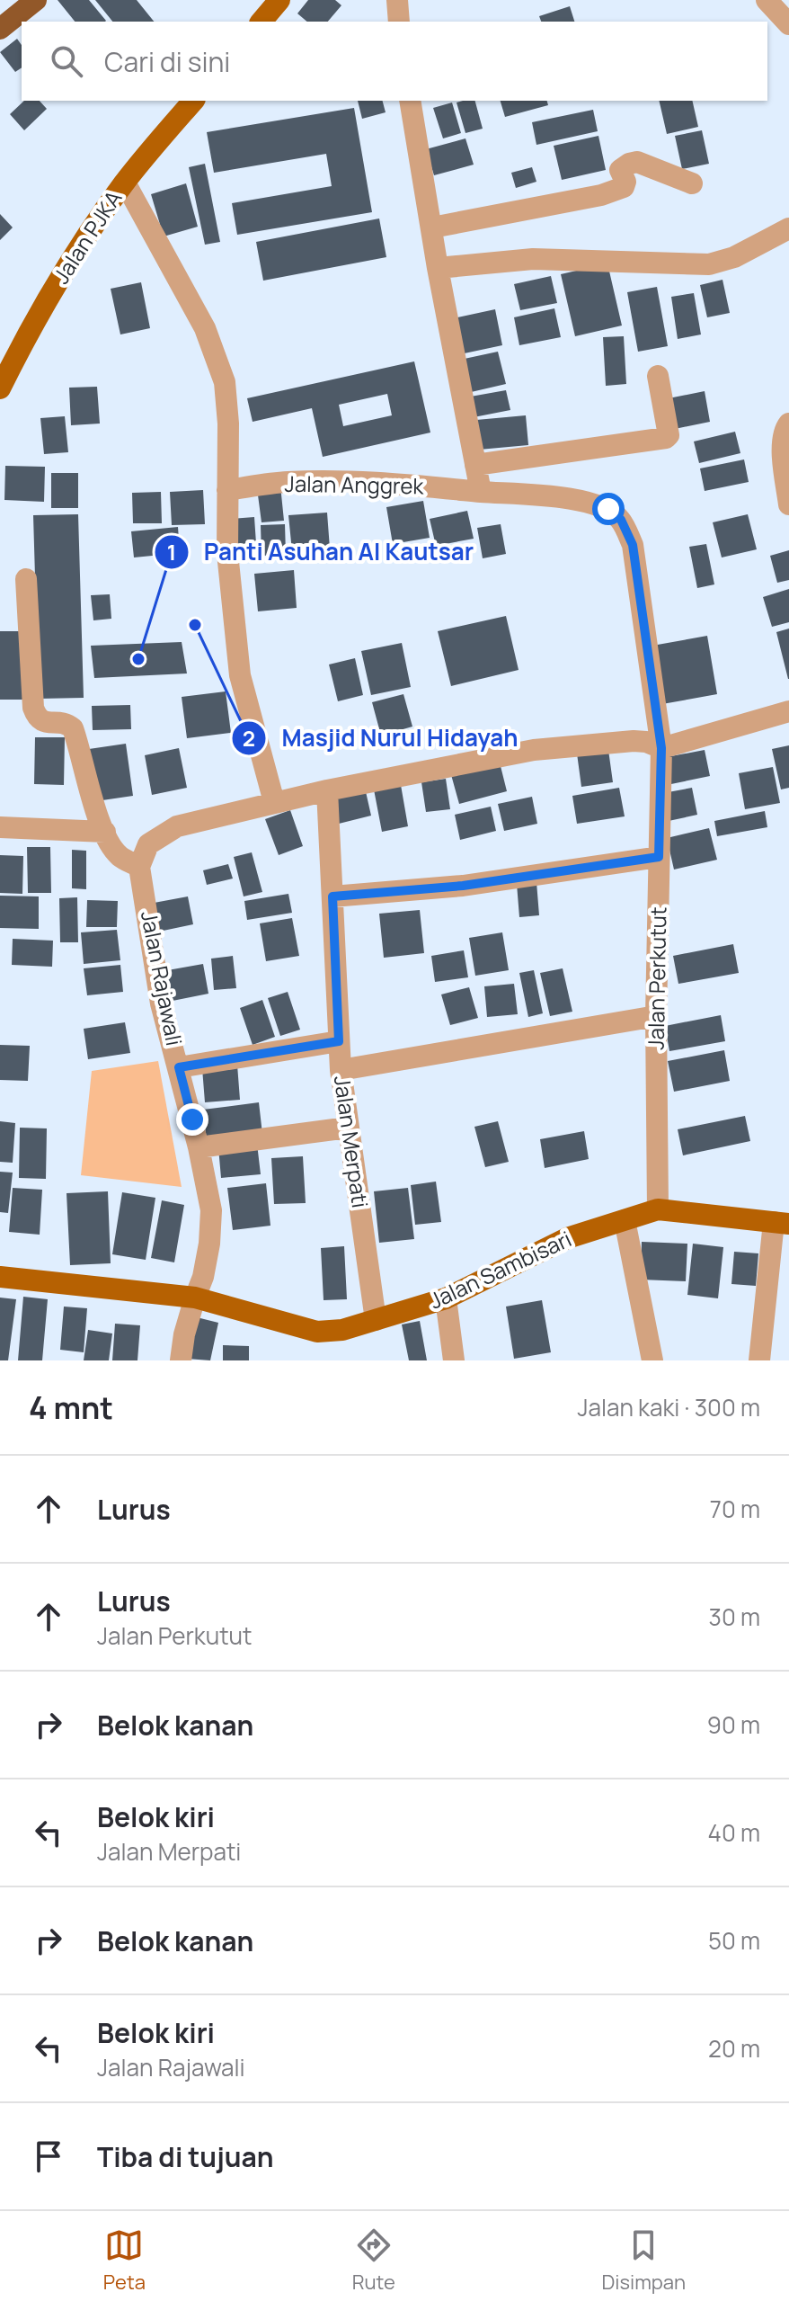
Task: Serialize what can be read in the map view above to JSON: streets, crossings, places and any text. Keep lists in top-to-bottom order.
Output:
{
  "streets": {
    "main road": ["Jalan PJKA", "Jalan Sambisari"],
    "street": [
      "Jalan Anggrek",
      "Jalan Rajawali",
      "Jalan Perkutut",
      "Jalan Merpati"
    ]
  },
  "crossings": [
    ["Jalan Anggrek", "Jalan Perkutut"],
    ["Jalan Rajawali", "Jalan Sambisari"],
    ["Jalan Perkutut", "Jalan Sambisari"],
    ["Jalan Merpati", "Jalan Sambisari"]
  ],
  "places": ["Masjid Nurul Hidayah", "Panti Asuhan Al Kautsar"],
  "page": {
    "search": "Cari di sini",
    "heading": ["4 mnt", "Jalan kaki · 300 m"],
    "list": [
      ["Lurus", "70 m"],
      ["Lurus", "Jalan Perkutut", "30 m"],
      ["Belok kanan", "90 m"],
      ["Belok kiri", "Jalan Merpati", "40 m"],
      ["Belok kanan", "50 m"],
      ["Belok kiri", "Jalan Rajawali", "20 m"],
      "Tiba di tujuan"
    ],
    "nav": ["Peta", "Rute", "Disimpan"]
  }
}
